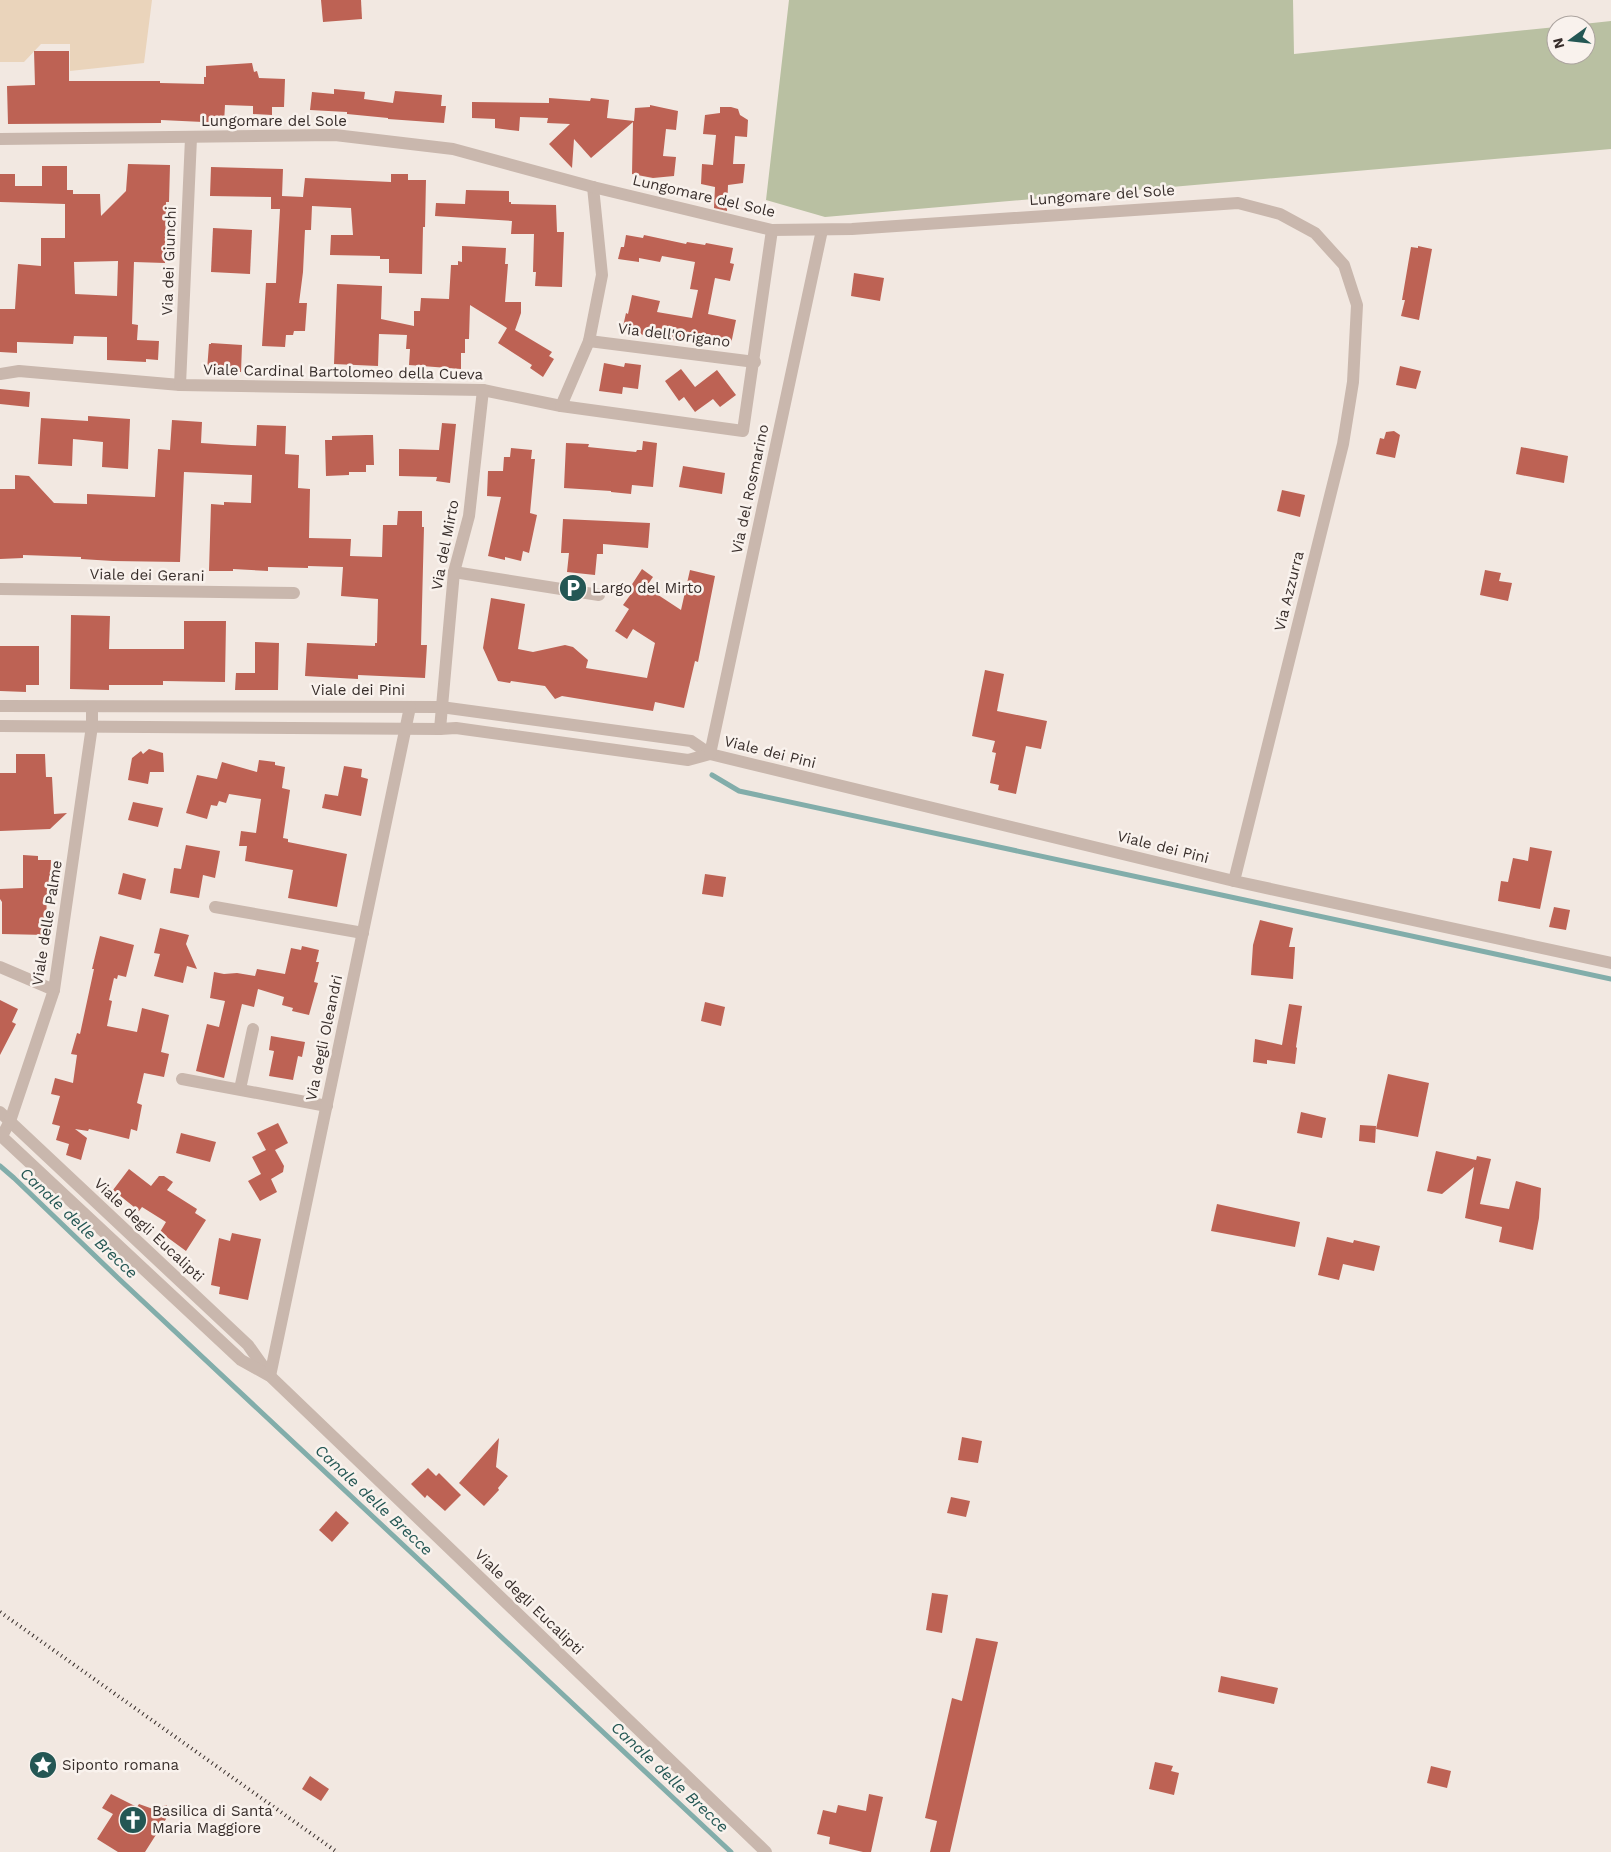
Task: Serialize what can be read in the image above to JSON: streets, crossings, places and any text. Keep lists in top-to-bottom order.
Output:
{
  "streets": {
    "street": [
      "Lungomare del Sole",
      "Via dei Giunchi",
      "Via dell'Origano",
      "Viale Cardinal Bartolomeo della Cueva",
      "Via del Rosmarino",
      "Via del Mirto",
      "Viale dei Gerani",
      "Via Azzurra",
      "Viale dei Pini",
      "Viale delle Palme",
      "Via degli Oleandri",
      "Viale degli Eucalipti"
    ]
  },
  "crossings": [
    ["Lungomare del Sole", "Via dei Giunchi"],
    ["Lungomare del Sole", "Via del Rosmarino"],
    ["Lungomare del Sole", "Via Azzurra"],
    ["Via dei Giunchi", "Viale Cardinal Bartolomeo della Cueva"],
    ["Via dell'Origano", "Via del Rosmarino"],
    ["Viale Cardinal Bartolomeo della Cueva", "Via del Rosmarino"],
    ["Viale Cardinal Bartolomeo della Cueva", "Via del Mirto"],
    ["Via del Rosmarino", "Viale dei Pini"],
    ["Via del Mirto", "Viale dei Pini"],
    ["Via Azzurra", "Viale dei Pini"],
    ["Viale dei Pini", "Viale delle Palme"],
    ["Viale dei Pini", "Via degli Oleandri"],
    ["Viale delle Palme", "Viale degli Eucalipti"],
    ["Via degli Oleandri", "Viale degli Eucalipti"]
  ],
  "water": ["Canale delle Brecce"],
  "places": {
    "parking": ["Largo del Mirto"],
    "place": ["Siponto romana"],
    "church": ["Basilica di Santa Maria Maggiore"]
  },
  "north": "left"
}
